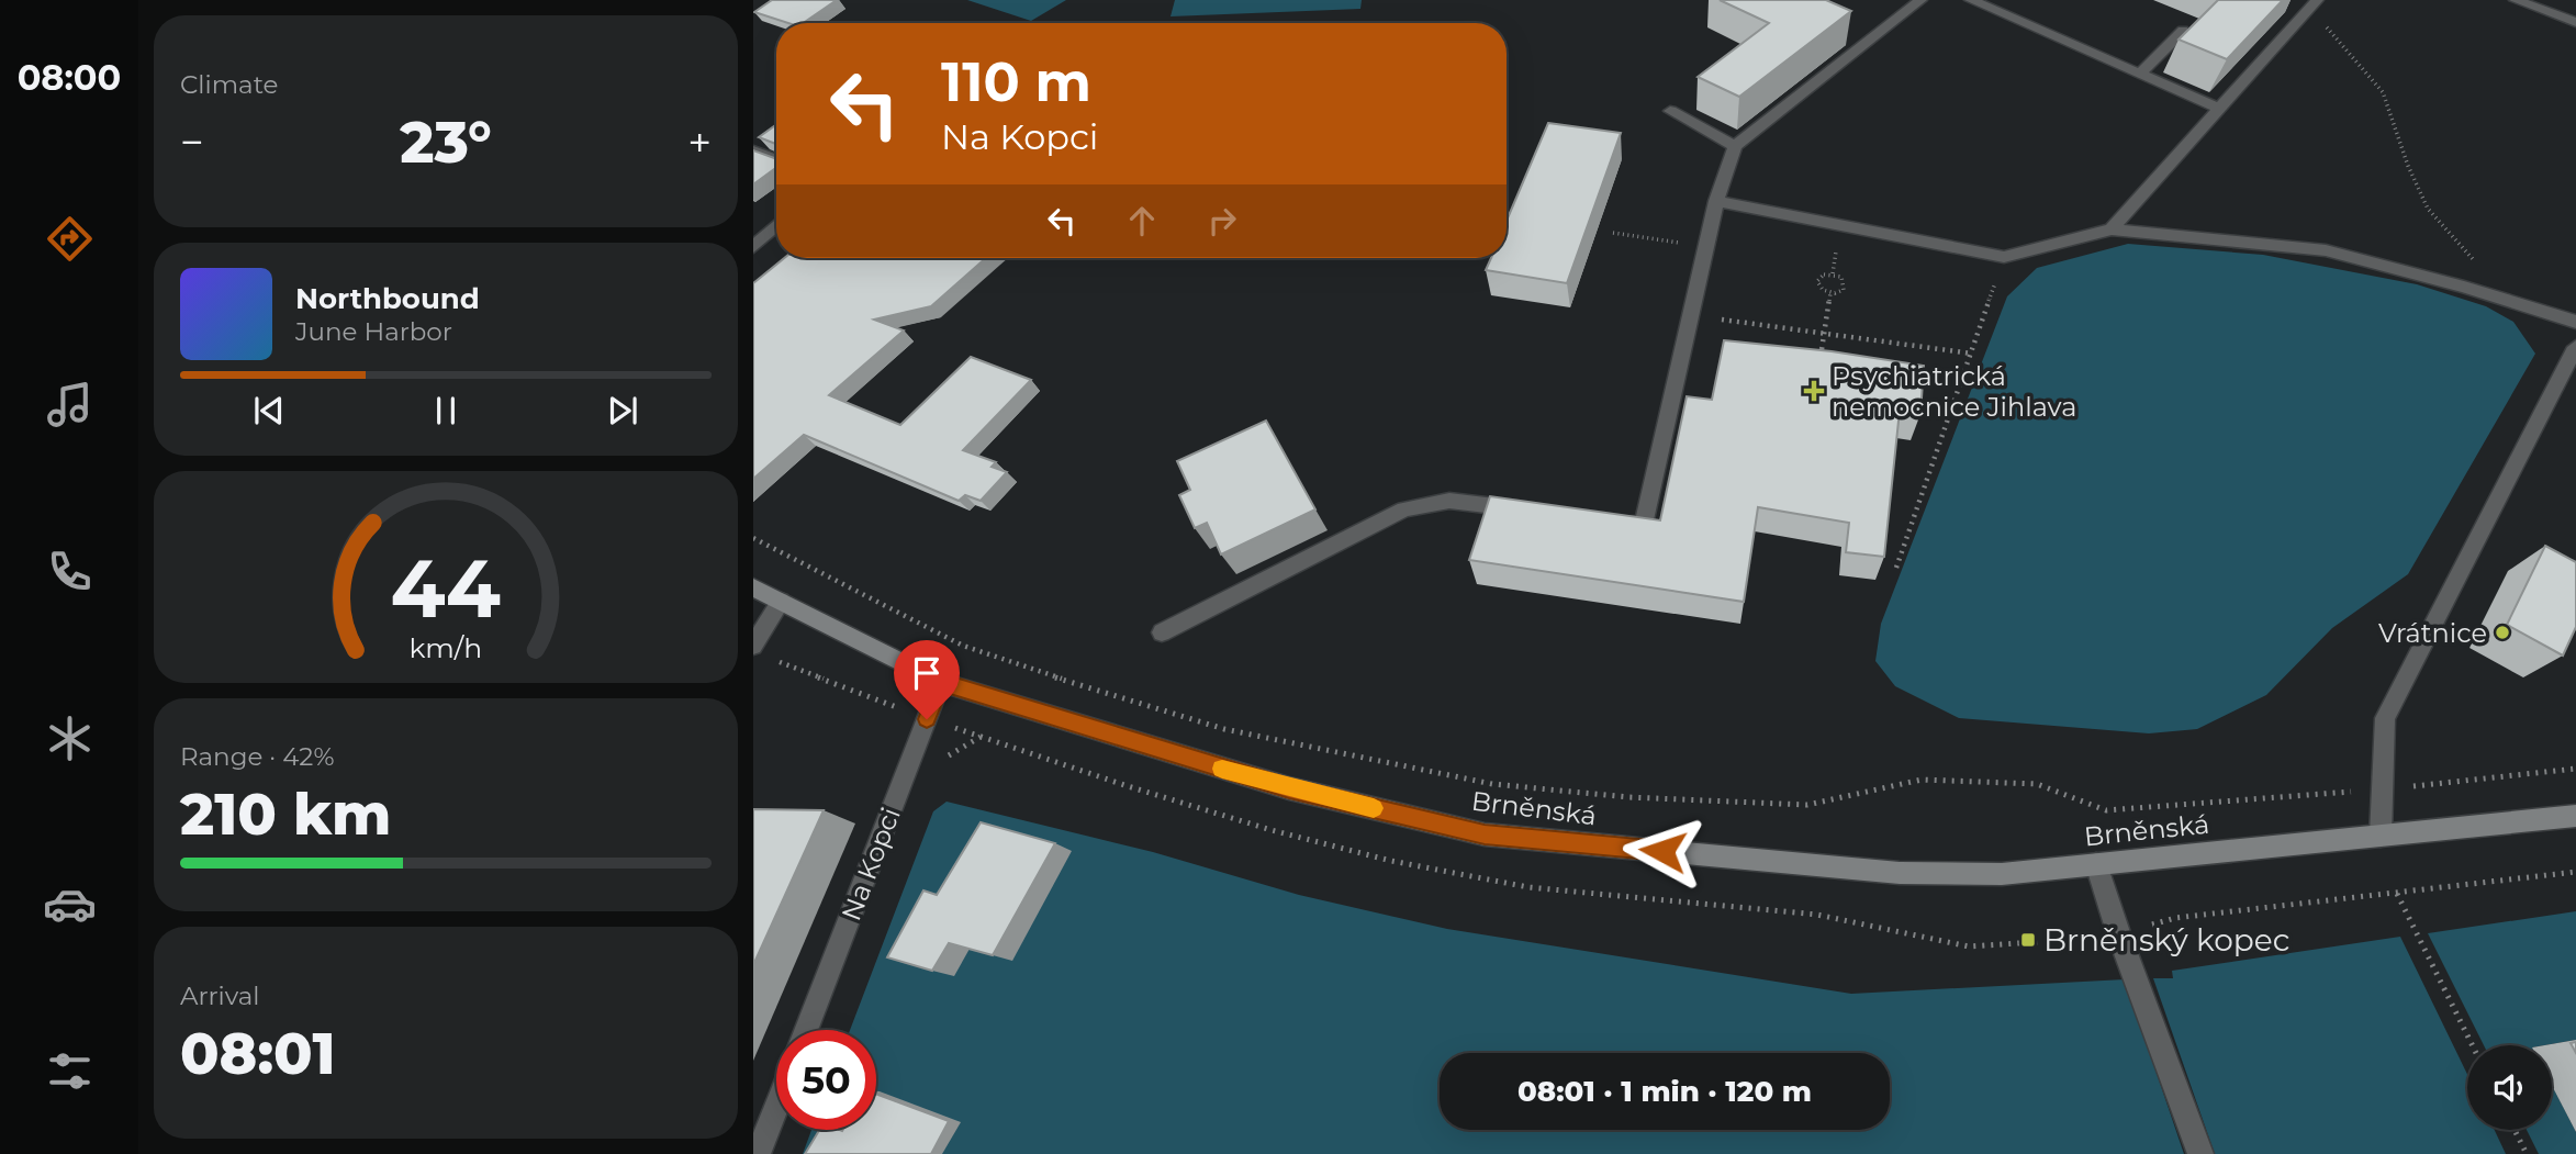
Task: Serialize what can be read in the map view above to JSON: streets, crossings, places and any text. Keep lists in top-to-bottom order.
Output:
{
  "streets": {
    "main road": ["Brněnská"],
    "street": ["Na Kopci"]
  },
  "crossings": [
    ["Brněnská", "Na Kopci"]
  ],
  "places": {
    "health": ["Psychiatrická nemocnice Jihlava"],
    "other": ["Vrátnice"],
    "transit": ["Brněnský kopec"]
  },
  "page": {
    "tabs": "08:00",
    "tile": [
      "Climate",
      ["Range · 42%", "210 km"],
      ["Arrival", "08:01"]
    ],
    "turn": ["110 m", "Na Kopci"],
    "heat": ["−", "23°", "+"],
    "song": ["Northbound", "June Harbor"],
    "limit": "50",
    "trip": "08:01 · 1 min · 120 m",
    "gauge": ["44", "km/h"]
  }
}
